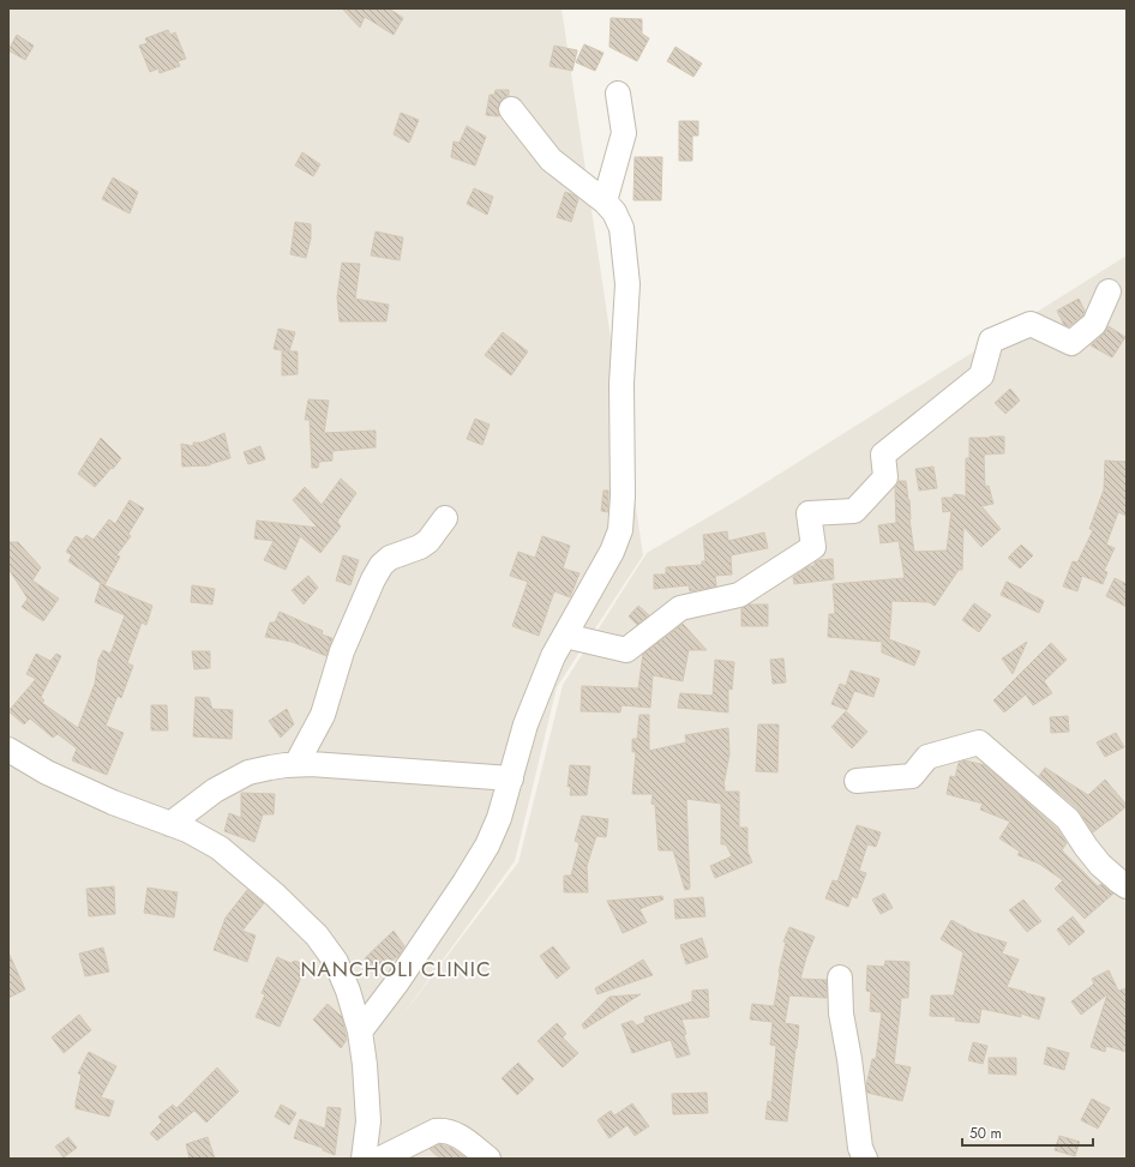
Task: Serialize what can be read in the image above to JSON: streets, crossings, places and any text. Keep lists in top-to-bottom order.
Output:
{
  "districts": ["NANCHOLI CLINIC"],
  "scale_bar": "50 m"
}
